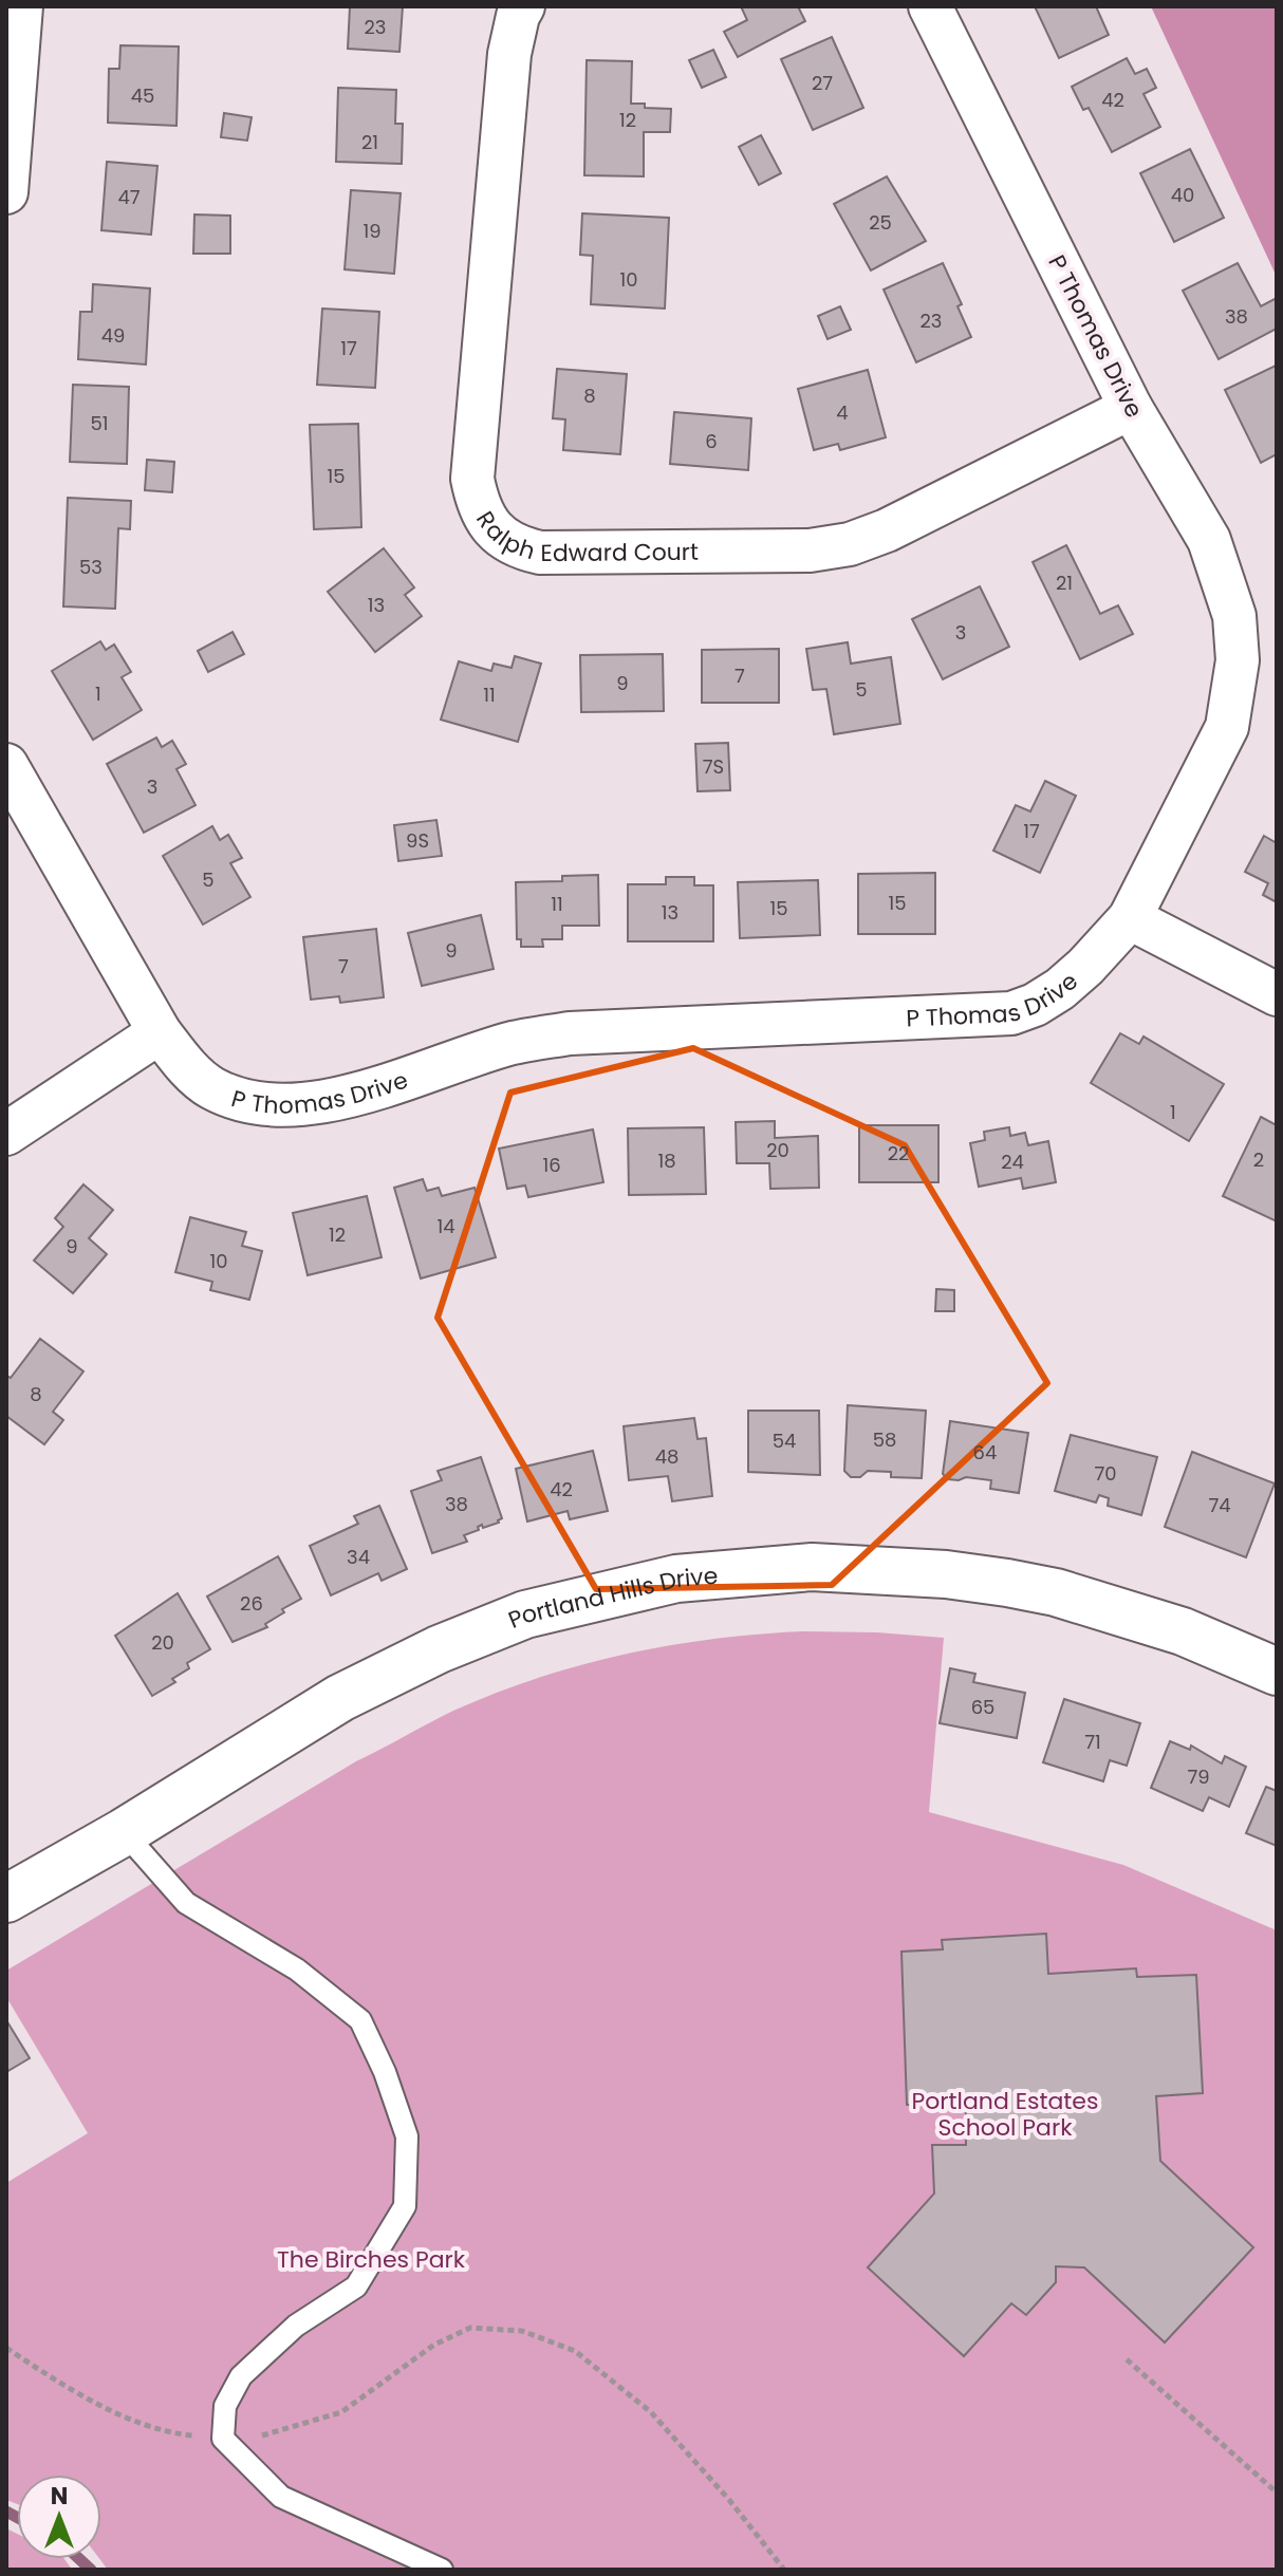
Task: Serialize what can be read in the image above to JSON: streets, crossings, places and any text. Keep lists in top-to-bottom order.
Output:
{
  "streets": {
    "street": ["P Thomas Drive", "Ralph Edward Court", "Portland Hills Drive"]
  },
  "crossings": [
    ["P Thomas Drive", "Ralph Edward Court"]
  ],
  "parks": ["Portland Estates School Park", "The Birches Park"],
  "house_numbers": [
    "23",
    "27",
    "45",
    "42",
    "12",
    "21",
    "40",
    "47",
    "25",
    "19",
    "10",
    "38",
    "23",
    "49",
    "17",
    "8",
    "4",
    "51",
    "6",
    "15",
    "53",
    "21",
    "13",
    "3",
    "7",
    "9",
    "5",
    "1",
    "11",
    "7S",
    "3",
    "17",
    "9S",
    "5",
    "15",
    "11",
    "15",
    "13",
    "9",
    "7",
    "1",
    "20",
    "22",
    "2",
    "18",
    "24",
    "16",
    "14",
    "12",
    "9",
    "10",
    "8",
    "58",
    "54",
    "64",
    "48",
    "70",
    "42",
    "38",
    "74",
    "34",
    "26",
    "20",
    "65",
    "71",
    "79"
  ],
  "north": "top"
}
